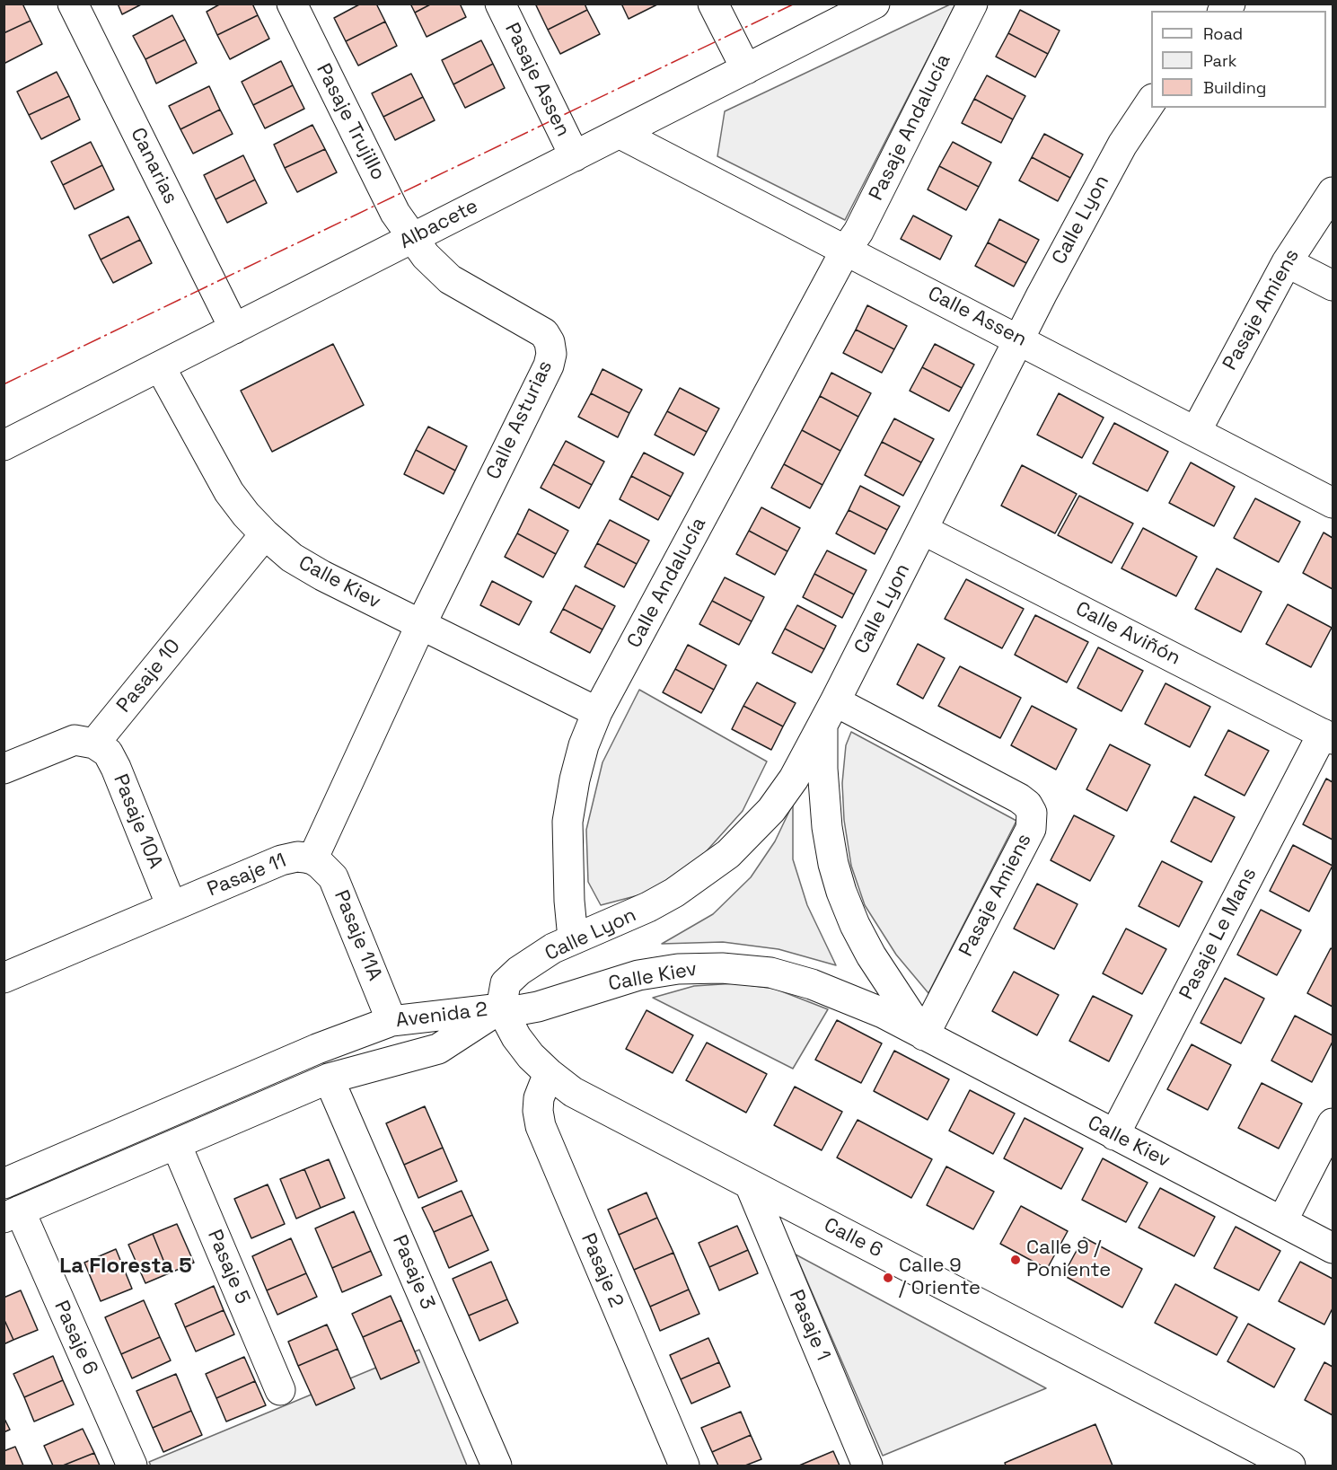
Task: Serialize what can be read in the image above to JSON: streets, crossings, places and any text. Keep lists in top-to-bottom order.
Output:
{
  "streets": {
    "street": [
      "Pasaje Assen",
      "Pasaje Trujillo",
      "Pasaje Andalucía",
      "Canarias",
      "Calle Lyon",
      "Albacete",
      "Pasaje Amiens",
      "Calle Assen",
      "Calle Asturias",
      "Calle Kiev",
      "Calle Andalucía",
      "Calle Aviñón",
      "Pasaje 10",
      "Pasaje 10A",
      "Pasaje 11",
      "Pasaje Le Mans",
      "Pasaje 11A",
      "Avenida 2",
      "Calle 6",
      "Pasaje 5",
      "Pasaje 2",
      "Pasaje 3",
      "Pasaje 1",
      "Pasaje 6"
    ]
  },
  "crossings": [
    ["Pasaje Assen", "Albacete"],
    ["Pasaje Trujillo", "Albacete"],
    ["Pasaje Trujillo", "Calle Asturias"],
    ["Pasaje Andalucía", "Calle Assen"],
    ["Pasaje Andalucía", "Calle Andalucía"],
    ["Canarias", "Albacete"],
    ["Calle Lyon", "Pasaje Amiens"],
    ["Calle Lyon", "Calle Assen"],
    ["Calle Lyon", "Calle Kiev"],
    ["Calle Lyon", "Calle Andalucía"],
    ["Calle Lyon", "Calle Aviñón"],
    ["Calle Lyon", "Avenida 2"],
    ["Calle Lyon", "Calle 6"],
    ["Albacete", "Calle Assen"],
    ["Albacete", "Calle Asturias"],
    ["Albacete", "Calle Kiev"],
    ["Pasaje Amiens", "Calle Assen"],
    ["Pasaje Amiens", "Calle Kiev"],
    ["Calle Assen", "Calle Andalucía"],
    ["Calle Asturias", "Calle Kiev"],
    ["Calle Asturias", "Pasaje 11"],
    ["Calle Kiev", "Calle Andalucía"],
    ["Calle Kiev", "Pasaje 10"],
    ["Calle Kiev", "Pasaje 11"],
    ["Calle Kiev", "Pasaje Le Mans"],
    ["Calle Kiev", "Avenida 2"],
    ["Calle Kiev", "Calle 6"],
    ["Calle Aviñón", "Pasaje Le Mans"],
    ["Pasaje 10", "Pasaje 10A"],
    ["Pasaje 10A", "Pasaje 11"],
    ["Pasaje 11", "Pasaje 11A"],
    ["Pasaje 11A", "Avenida 2"],
    ["Avenida 2", "Calle 6"],
    ["Avenida 2", "Pasaje 5"],
    ["Avenida 2", "Pasaje 3"],
    ["Avenida 2", "Pasaje 6"],
    ["Calle 6", "Pasaje 2"],
    ["Calle 6", "Pasaje 1"]
  ],
  "districts": ["La Floresta 5"],
  "places": ["Calle 9 / Poniente", "Calle 9 / Oriente"],
  "legend": ["Road", "Park", "Building"]
}
